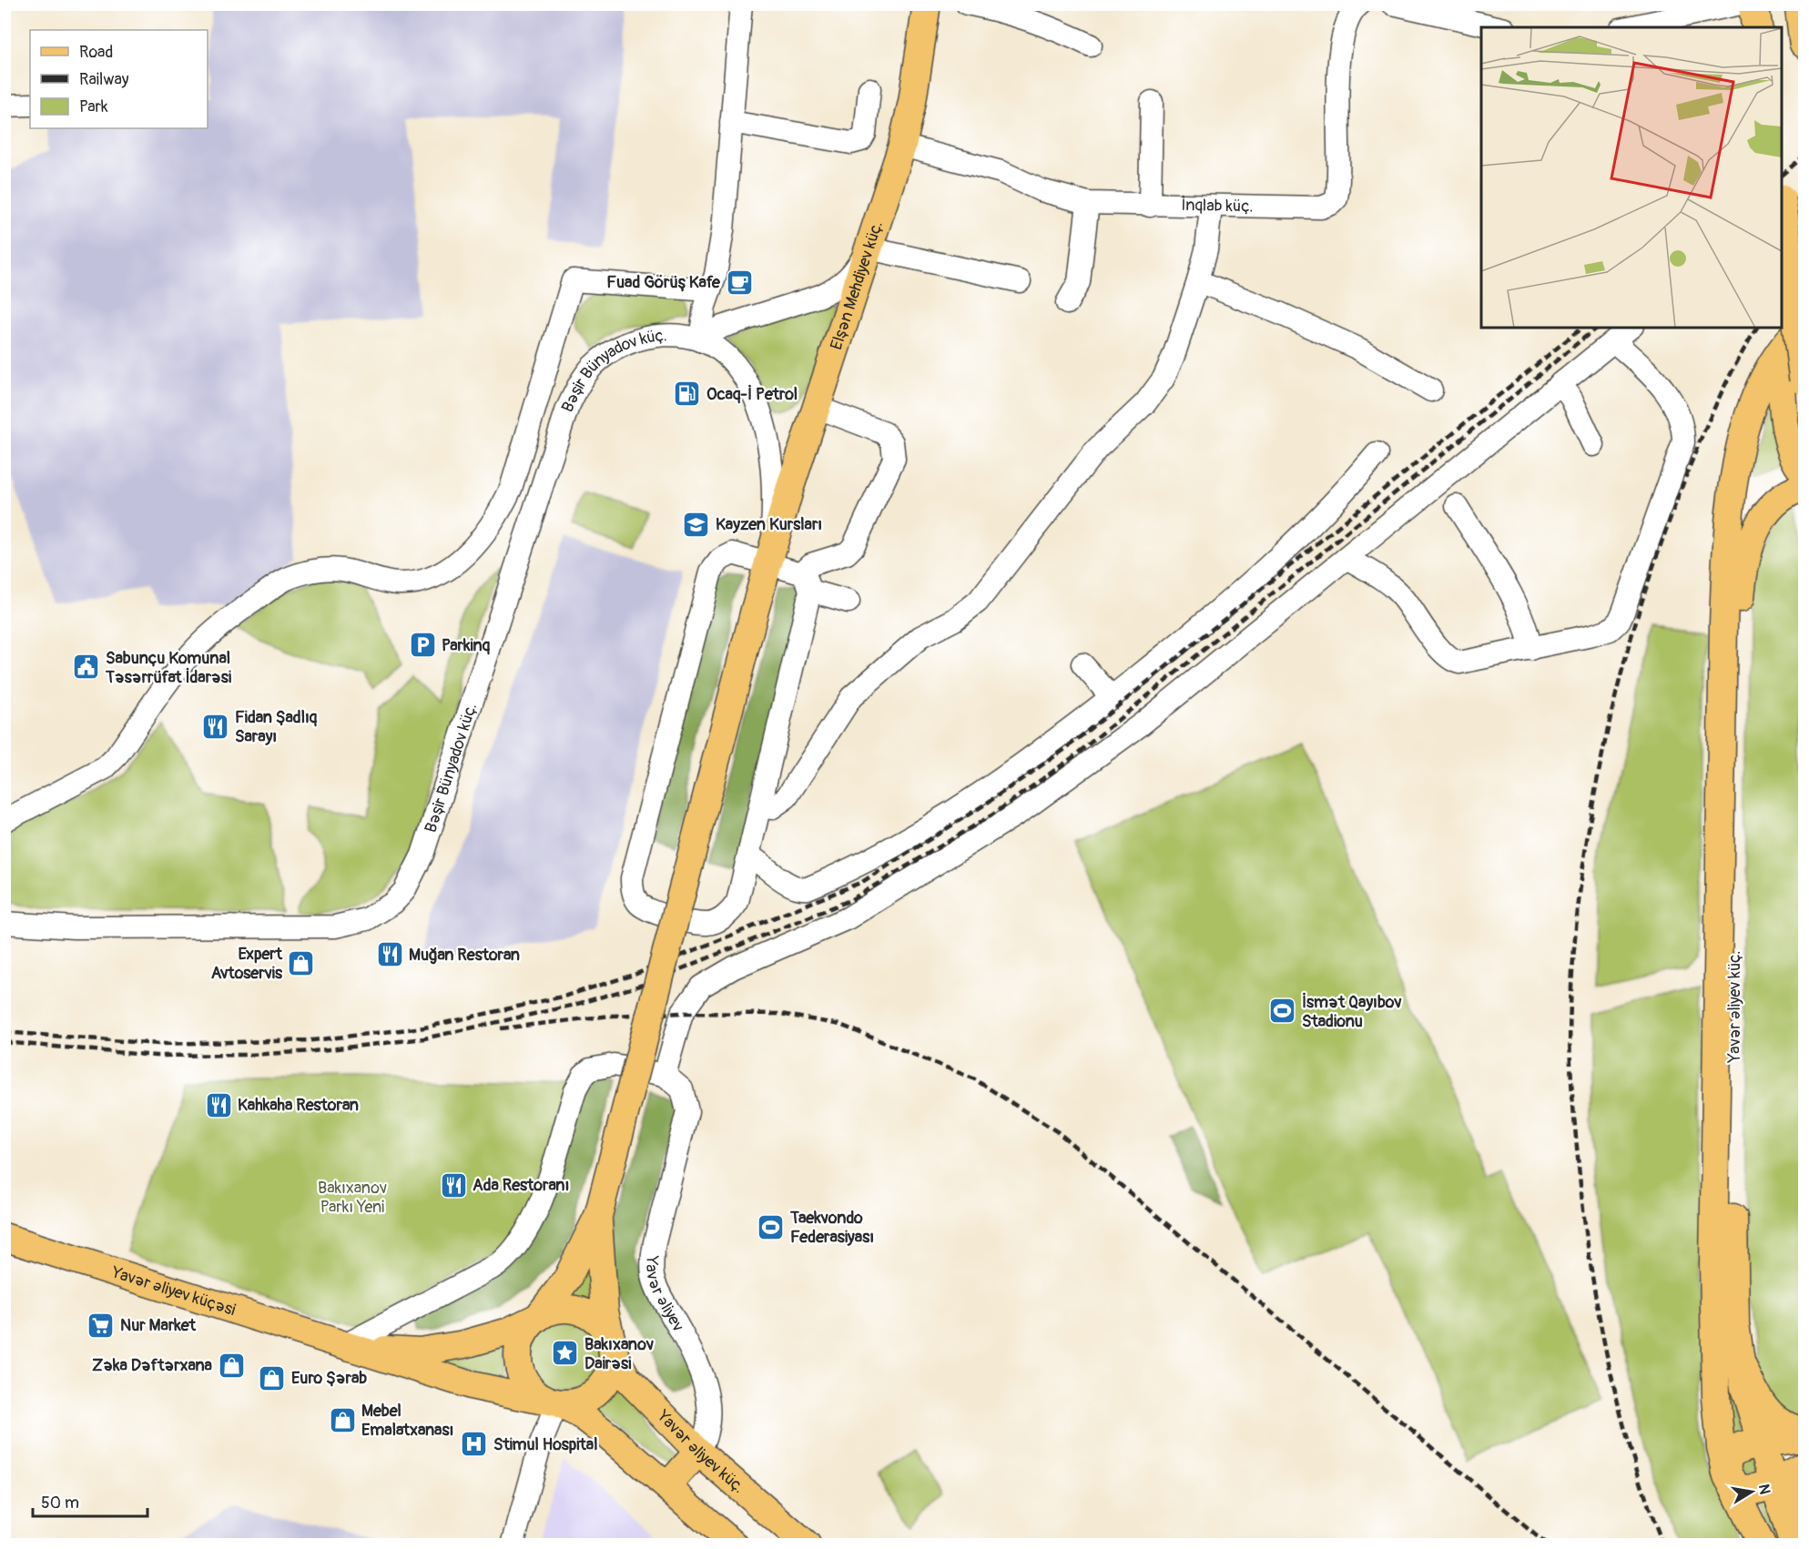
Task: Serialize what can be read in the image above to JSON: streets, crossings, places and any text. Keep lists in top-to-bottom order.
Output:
{
  "streets": {
    "main road": ["Elşən Mehdiyev küç.", "Yavər Əliyev küç.", "Yavər Əliyev küçəsi"],
    "street": ["İnqlab küç.", "Bəşir Bünyadov küç.", "Yavər Əliyev"]
  },
  "crossings": [
    ["İnqlab küç.", "Elşən Mehdiyev küç."],
    ["Elşən Mehdiyev küç.", "Bəşir Bünyadov küç."],
    ["Yavər Əliyev küç.", "Yavər Əliyev"]
  ],
  "parks": ["Bakıxanov Parkı Yeni"],
  "places": {
    "cafe": ["Fuad Görüş Kafe"],
    "fuel station": ["Ocaq-İ Petrol"],
    "school or university": ["Kayzen Kursları"],
    "parking": ["Parkinq"],
    "public building": ["Sabunçu Komunal Təsərrüfat İdarəsi"],
    "restaurant": [
      "Fidan Şadlıq Sarayı",
      "Muğan Restoran",
      "Kahkaha Restoran",
      "Ada Restoranı"
    ],
    "shop": [
      "Expert Avtoservis",
      "Zəka Dəftərxana",
      "Euro Şərab",
      "Mebel Emalatxanası"
    ],
    "sports": ["İsmət Qayıbov Stadionu", "Taekvondo Federasiyası"],
    "supermarket": ["Nur Market"],
    "place": ["Bakıxanov Dairəsi"],
    "hospital": ["Stimul Hospital"]
  },
  "legend": ["Road", "Railway", "Park"],
  "scale_bar": "50 m",
  "north": "right"
}
